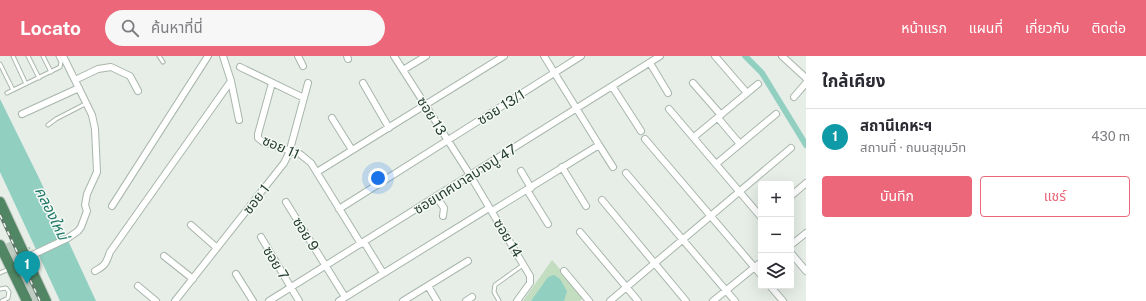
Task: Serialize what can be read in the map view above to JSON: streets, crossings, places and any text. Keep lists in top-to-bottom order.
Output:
{
  "streets": {
    "street": [
      "ซอย 13/1",
      "ซอย 13",
      "ซอย 11",
      "ซอยเทศบาลบางปู 47",
      "ซอย 1",
      "ซอย 9",
      "ซอย 14",
      "ซอย 7"
    ]
  },
  "crossings": [
    ["ซอย 13/1", "ซอย 13"],
    ["ซอย 13/1", "ซอย 11"],
    ["ซอย 13", "ซอยเทศบาลบางปู 47"],
    ["ซอย 13", "ซอย 14"],
    ["ซอย 11", "ซอยเทศบาลบางปู 47"],
    ["ซอย 11", "ซอย 1"],
    ["ซอยเทศบาลบางปู 47", "ซอย 9"],
    ["ซอยเทศบาลบางปู 47", "ซอย 14"],
    ["ซอยเทศบาลบางปู 47", "ซอย 7"]
  ],
  "water": ["คลองใหม่"],
  "page": {
    "header": "Locato",
    "search": "ค้นหาที่นี่",
    "nav": [
      "หน้าแรก",
      "แผนที่",
      "เกี่ยวกับ",
      "ติดต่อ"
    ],
    "heading": "ใกล้เคียง",
    "list": [
      {
        "mark": "1",
        "name": "สถานีเคหะฯ",
        "note": "สถานที่ · ถนนสุขุมวิท",
        "value": "430 m"
      }
    ],
    "buttons": ["บันทึก", "แชร์"],
    "map_buttons": ["+", "−"],
    "pins": "1"
  }
}
